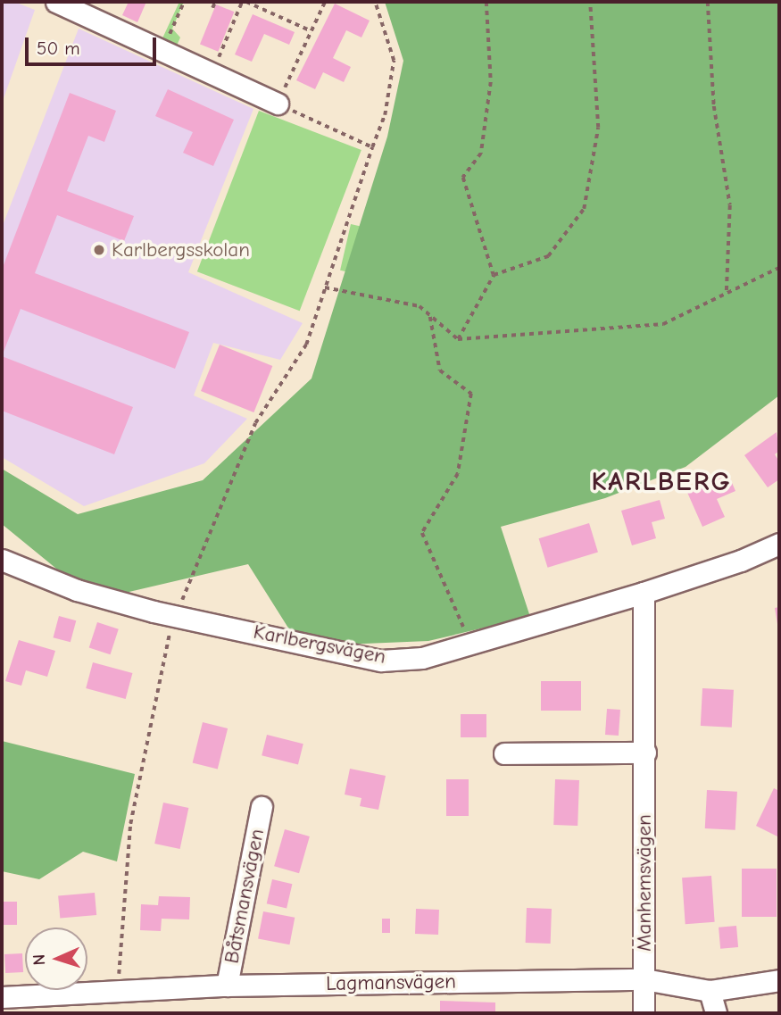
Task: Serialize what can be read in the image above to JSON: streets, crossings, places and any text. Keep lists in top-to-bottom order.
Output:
{
  "streets": {
    "street": [
      "Karlbergsvägen",
      "Manhemsvägen",
      "Båtsmansvägen",
      "Lagmansvägen"
    ]
  },
  "crossings": [
    ["Karlbergsvägen", "Manhemsvägen"],
    ["Manhemsvägen", "Lagmansvägen"],
    ["Båtsmansvägen", "Lagmansvägen"]
  ],
  "districts": ["KARLBERG"],
  "places": ["Karlbergsskolan"],
  "scale_bar": "50 m",
  "north": "left"
}
